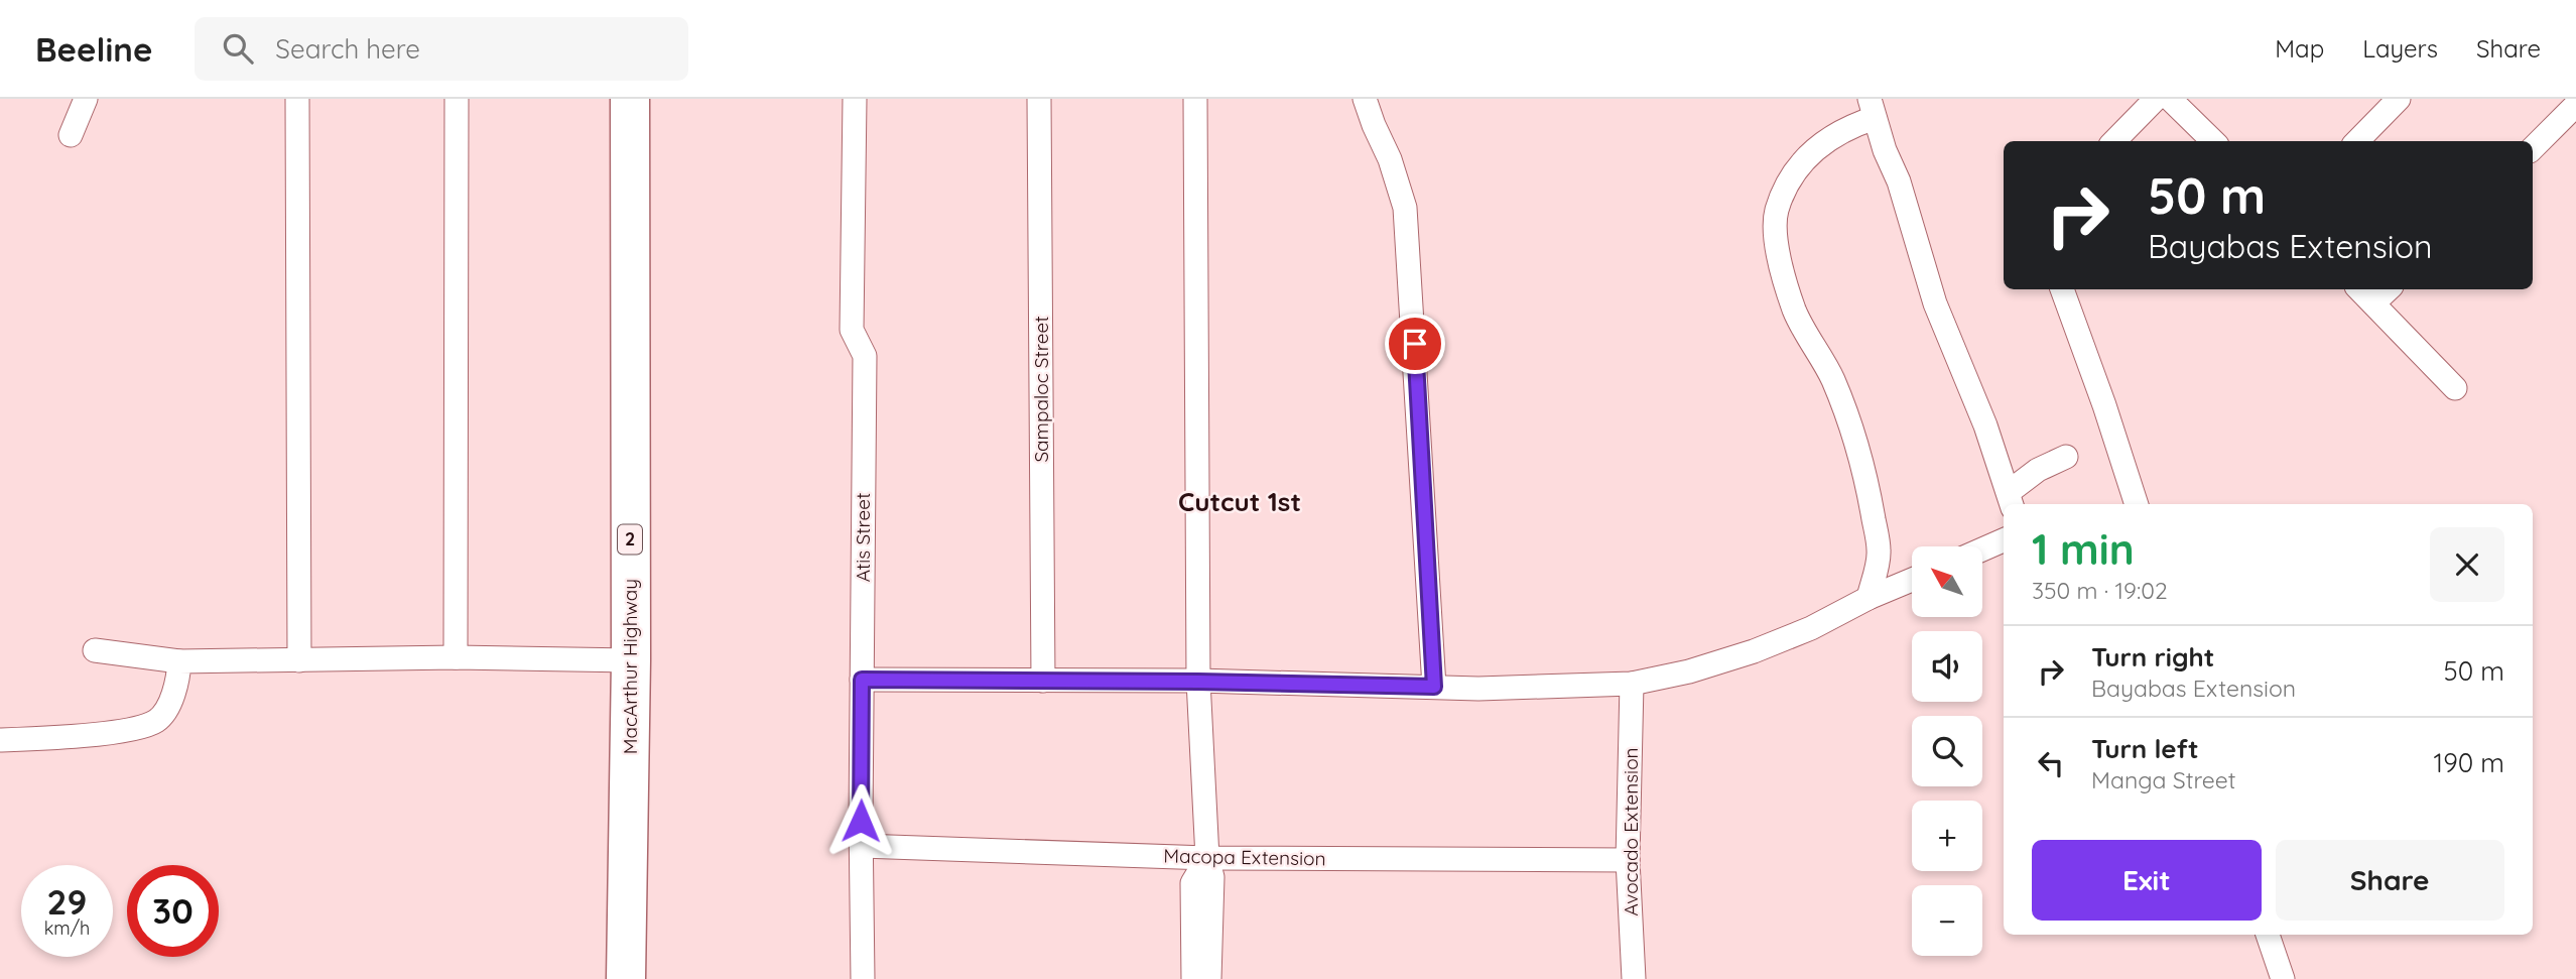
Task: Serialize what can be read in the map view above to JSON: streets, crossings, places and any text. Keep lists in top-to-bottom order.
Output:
{
  "streets": {
    "highway": ["2", "MacArthur Highway"],
    "street": [
      "Sampaloc Street",
      "Atis Street",
      "Avocado Extension",
      "Macopa Extension"
    ]
  },
  "crossings": [
    ["Atis Street", "Macopa Extension"],
    ["Avocado Extension", "Macopa Extension"]
  ],
  "districts": ["Cutcut 1st"],
  "north": "top left",
  "page": {
    "header": "Beeline",
    "search": "Search here",
    "nav": ["Map", "Layers", "Share"],
    "turn": ["50 m", "Bayabas Extension"],
    "heading": ["1 min", "350 m · 19:02"],
    "map_buttons": ["+", "−"],
    "list": [
      {
        "name": "Turn right",
        "note": "Bayabas Extension",
        "value": "50 m"
      },
      {
        "name": "Turn left",
        "note": "Manga Street",
        "value": "190 m"
      }
    ],
    "buttons": ["Exit", "Share"],
    "speed": "29 km/h",
    "limit": "30"
  }
}
